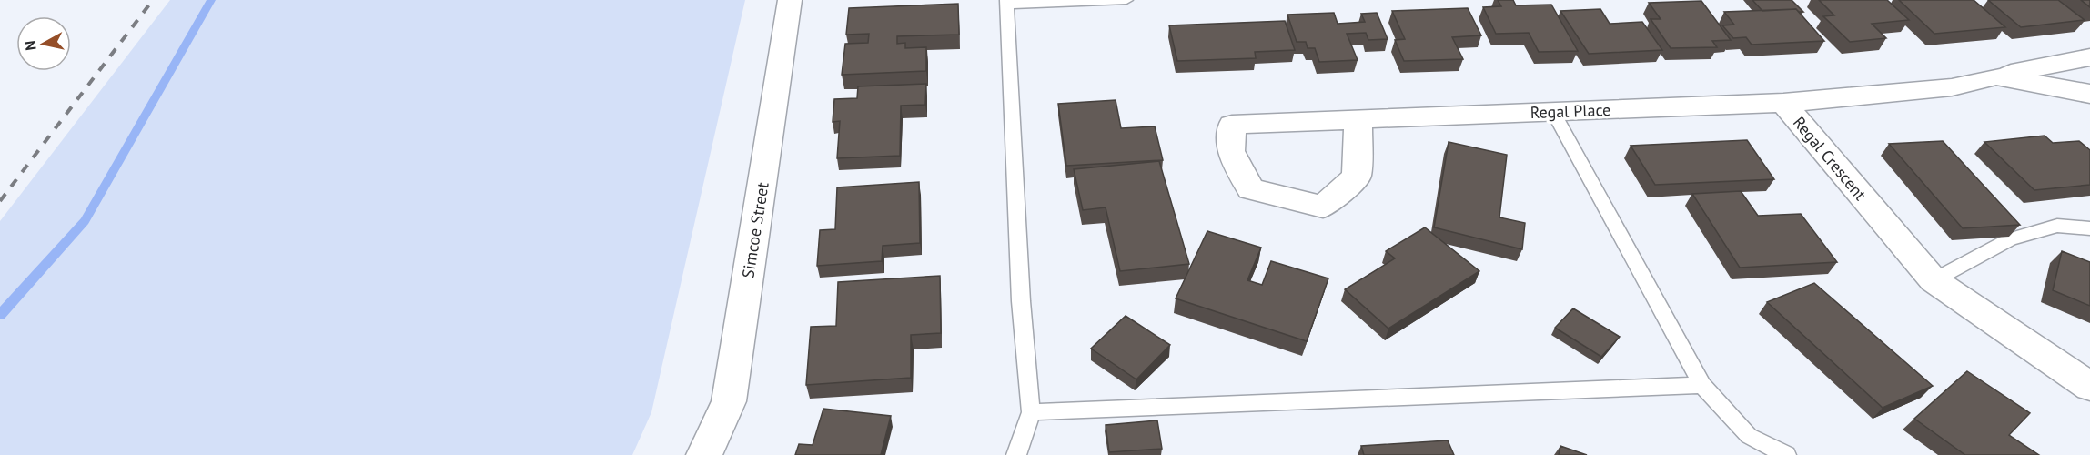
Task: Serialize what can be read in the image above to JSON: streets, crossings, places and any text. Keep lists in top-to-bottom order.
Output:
{
  "streets": {
    "street": ["Regal Place", "Regal Crescent", "Simcoe Street"]
  },
  "crossings": [
    ["Regal Place", "Regal Crescent"]
  ],
  "north": "left"
}
